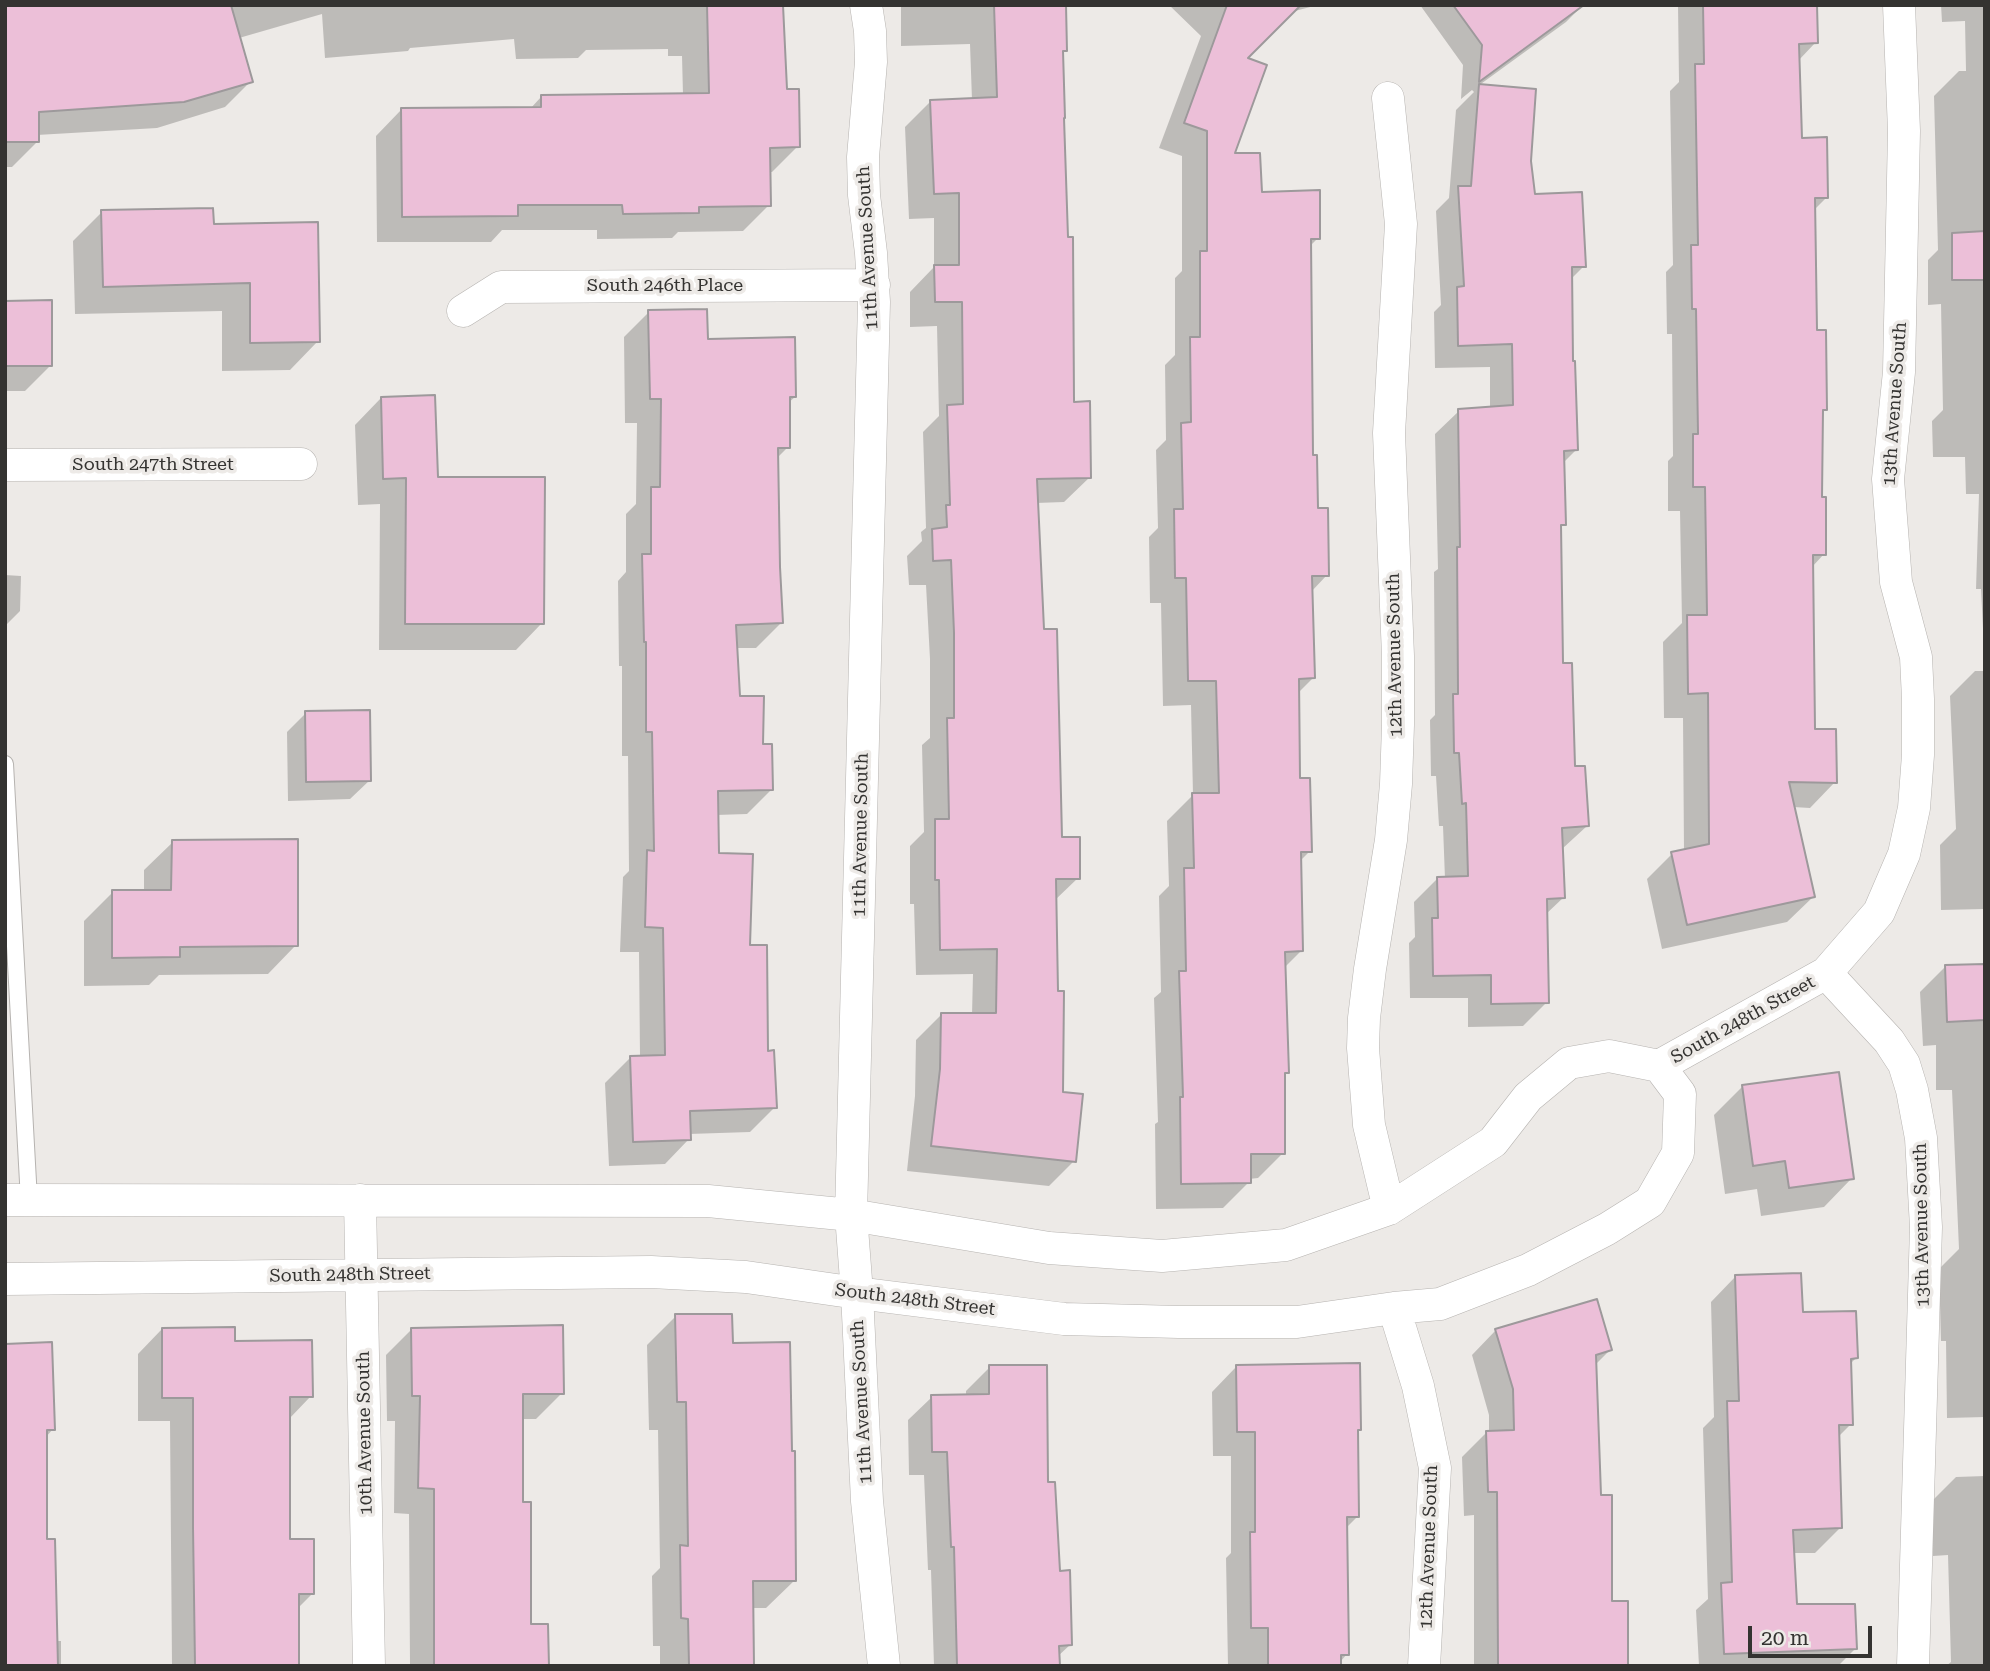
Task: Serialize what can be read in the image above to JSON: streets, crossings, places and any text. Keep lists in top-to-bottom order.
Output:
{
  "streets": {
    "street": [
      "11th Avenue South",
      "South 246th Place",
      "13th Avenue South",
      "South 247th Street",
      "12th Avenue South",
      "South 248th Street",
      "10th Avenue South"
    ]
  },
  "crossings": [
    ["11th Avenue South", "South 246th Place"],
    ["11th Avenue South", "South 248th Street"],
    ["13th Avenue South", "South 248th Street"],
    ["12th Avenue South", "South 248th Street"],
    ["South 248th Street", "10th Avenue South"]
  ],
  "scale_bar": "20 m"
}
